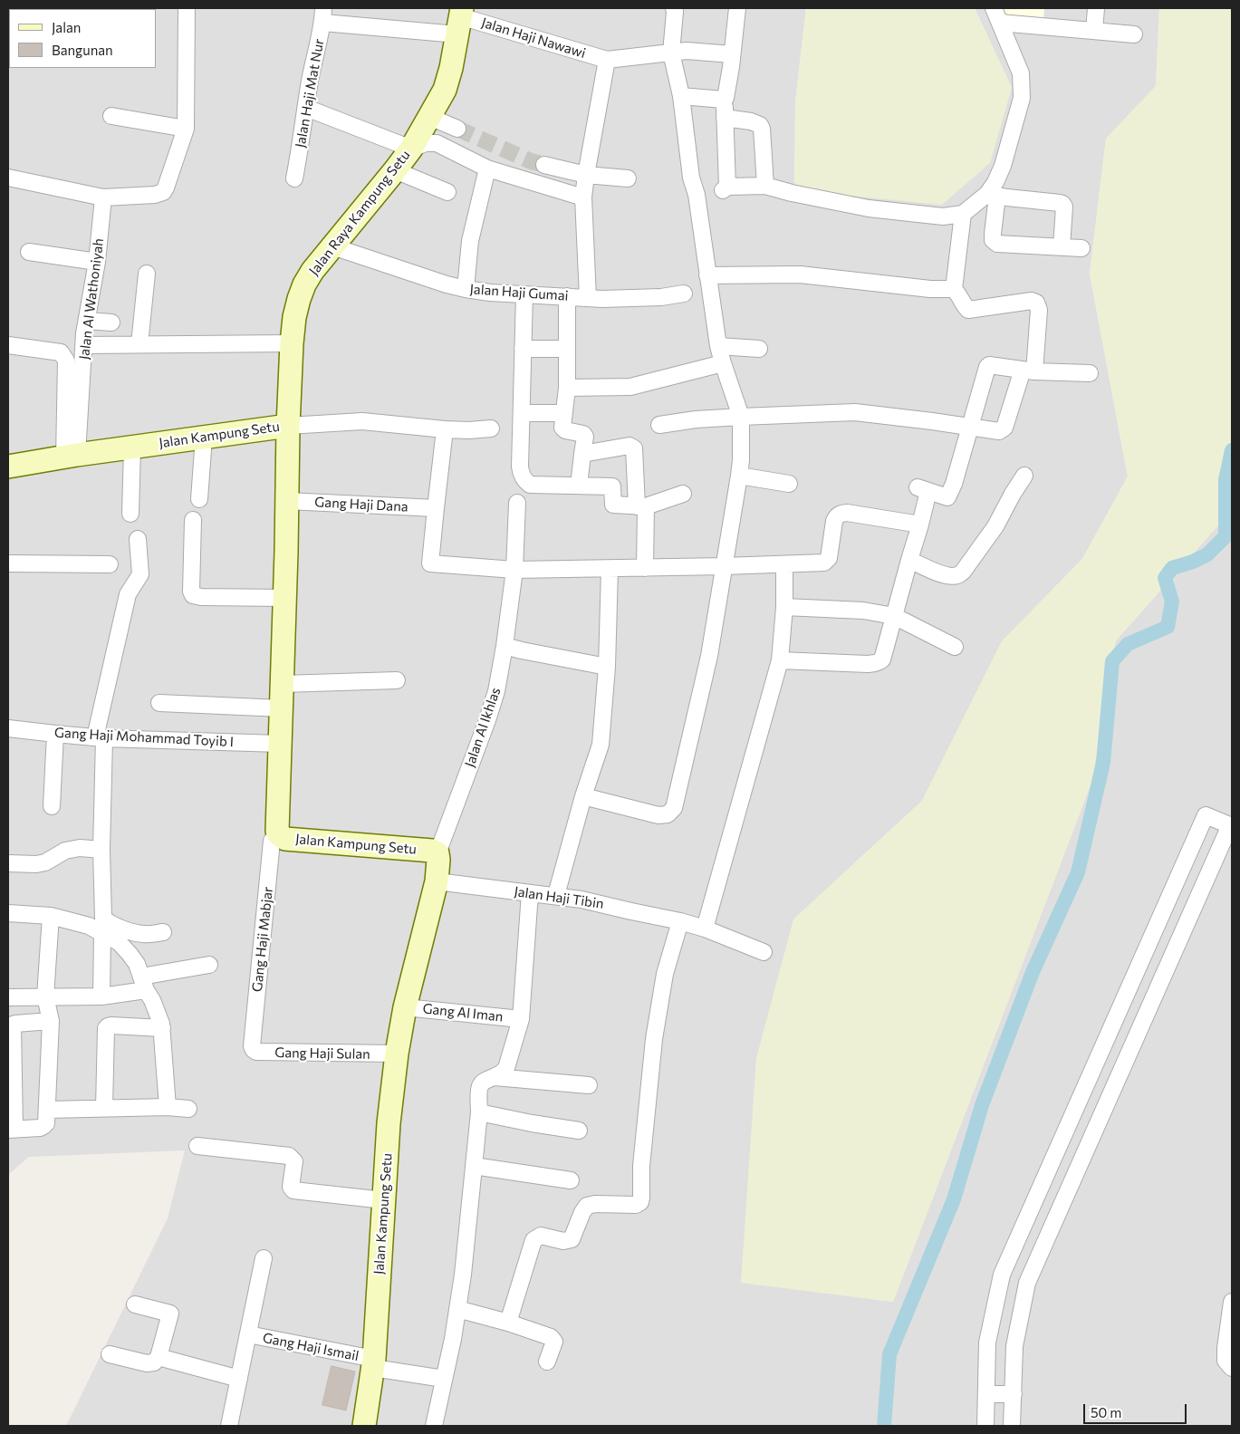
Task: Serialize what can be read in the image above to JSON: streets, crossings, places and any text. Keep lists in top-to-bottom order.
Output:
{
  "streets": {
    "street": [
      "Jalan Haji Nawawi",
      "Jalan Haji Mat Nur",
      "Jalan Raya Kampung Setu",
      "Jalan Haji Gumai",
      "Jalan Al Wathoniyah",
      "Jalan Kampung Setu",
      "Gang Haji Dana",
      "Jalan Al Ikhlas",
      "Gang Haji Mohammad Toyib I",
      "Jalan Haji Tibin",
      "Gang Haji Mabjar",
      "Gang Al Iman",
      "Gang Haji Sulan",
      "Gang Haji Ismail"
    ]
  },
  "crossings": [
    ["Jalan Haji Nawawi", "Jalan Haji Mat Nur"],
    ["Jalan Haji Nawawi", "Jalan Raya Kampung Setu"],
    ["Jalan Raya Kampung Setu", "Jalan Haji Gumai"],
    ["Jalan Raya Kampung Setu", "Jalan Kampung Setu"],
    ["Jalan Al Wathoniyah", "Jalan Kampung Setu"],
    ["Jalan Kampung Setu", "Gang Haji Dana"],
    ["Jalan Kampung Setu", "Jalan Al Ikhlas"],
    ["Jalan Kampung Setu", "Gang Haji Mohammad Toyib I"],
    ["Jalan Kampung Setu", "Jalan Haji Tibin"],
    ["Jalan Kampung Setu", "Gang Haji Mabjar"],
    ["Jalan Kampung Setu", "Gang Al Iman"],
    ["Jalan Kampung Setu", "Gang Haji Sulan"],
    ["Jalan Kampung Setu", "Gang Haji Ismail"],
    ["Gang Haji Mabjar", "Gang Haji Sulan"]
  ],
  "legend": ["Jalan", "Bangunan"],
  "scale_bar": "50 m"
}
